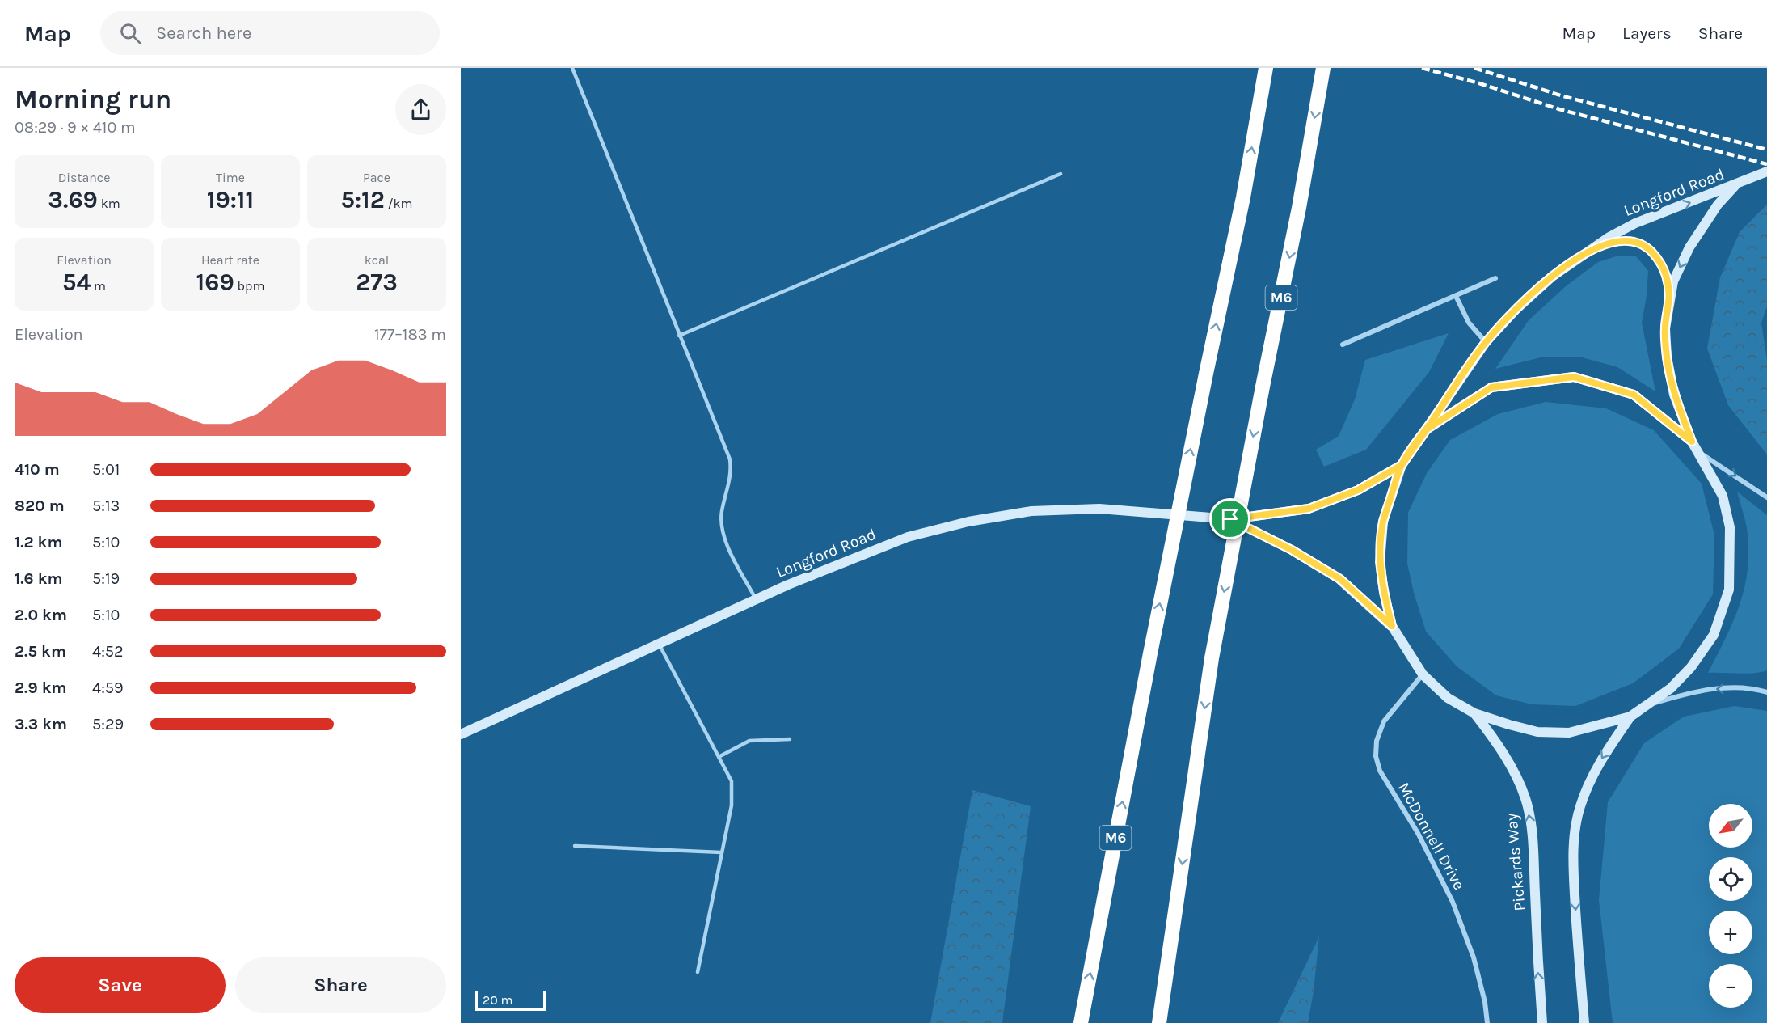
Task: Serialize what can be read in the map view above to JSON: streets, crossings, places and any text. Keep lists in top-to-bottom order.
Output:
{
  "streets": {
    "highway": ["M6"],
    "main road": ["Longford Road", "Pickards Way"],
    "street": ["McDonnell Drive"]
  },
  "crossings": [
    ["Longford Road", "McDonnell Drive"],
    ["Longford Road", "Pickards Way"]
  ],
  "scale_bar": "20 m",
  "north": "bottom left",
  "page": {
    "header": "Map",
    "search": "Search here",
    "nav": ["Map", "Layers", "Share"],
    "heading": ["Morning run", "08:29 · 9 × 410 m"],
    "stats": [
      ["Distance", "3.69 km"],
      ["Time", "19:11"],
      ["Pace", "5:12 /km"],
      ["Elevation", "54 m"],
      ["Heart rate", "169 bpm"],
      ["kcal", "273"]
    ],
    "chart": ["Elevation", "177–183 m"],
    "list": [
      {
        "name": "410 m",
        "note": "5:01"
      },
      {
        "name": "820 m",
        "note": "5:13"
      },
      {
        "name": "1.2 km",
        "note": "5:10"
      },
      {
        "name": "1.6 km",
        "note": "5:19"
      },
      {
        "name": "2.0 km",
        "note": "5:10"
      },
      {
        "name": "2.5 km",
        "note": "4:52"
      },
      {
        "name": "2.9 km",
        "note": "4:59"
      },
      {
        "name": "3.3 km",
        "note": "5:29"
      }
    ],
    "map_buttons": ["+", "−"],
    "buttons": ["Save", "Share"],
    "scale": "20 m"
  }
}
